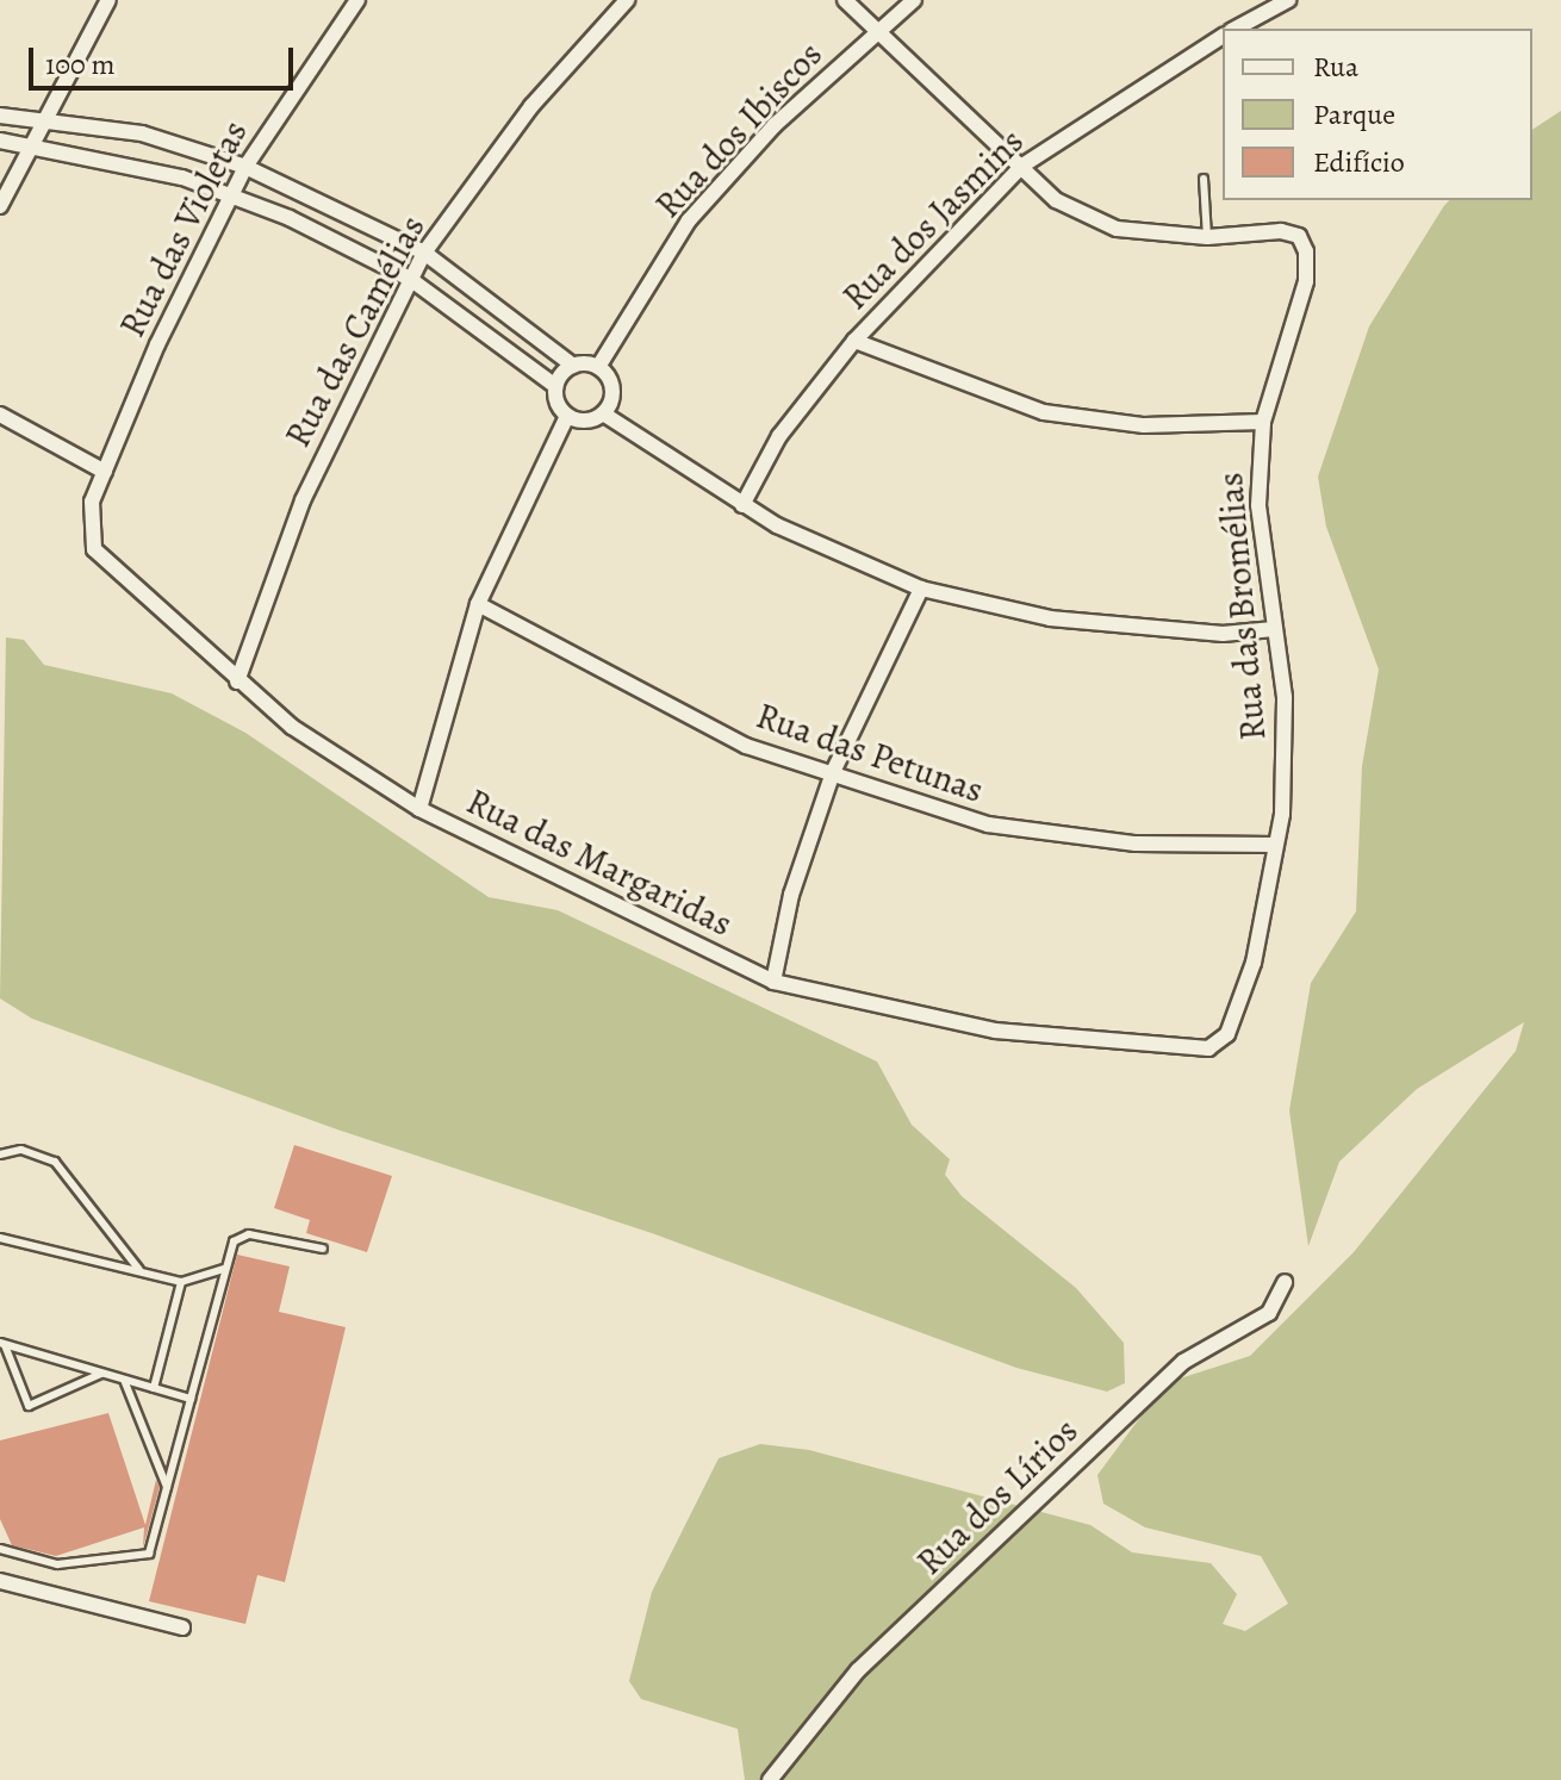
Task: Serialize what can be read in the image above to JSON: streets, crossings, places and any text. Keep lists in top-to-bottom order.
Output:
{
  "streets": {
    "street": [
      "Rua dos Ibiscos",
      "Rua dos Jasmins",
      "Rua das Violetas",
      "Rua das Camélias",
      "Rua das Bromélias",
      "Rua das Petunas",
      "Rua das Margaridas",
      "Rua dos Lírios"
    ]
  },
  "crossings": [
    ["Rua dos Ibiscos", "Rua das Bromélias"],
    ["Rua dos Jasmins", "Rua das Bromélias"],
    ["Rua das Violetas", "Rua das Margaridas"],
    ["Rua das Camélias", "Rua das Margaridas"],
    ["Rua das Bromélias", "Rua das Petunas"],
    ["Rua das Bromélias", "Rua das Margaridas"]
  ],
  "legend": ["Rua", "Parque", "Edifício"],
  "scale_bar": "100 m"
}
